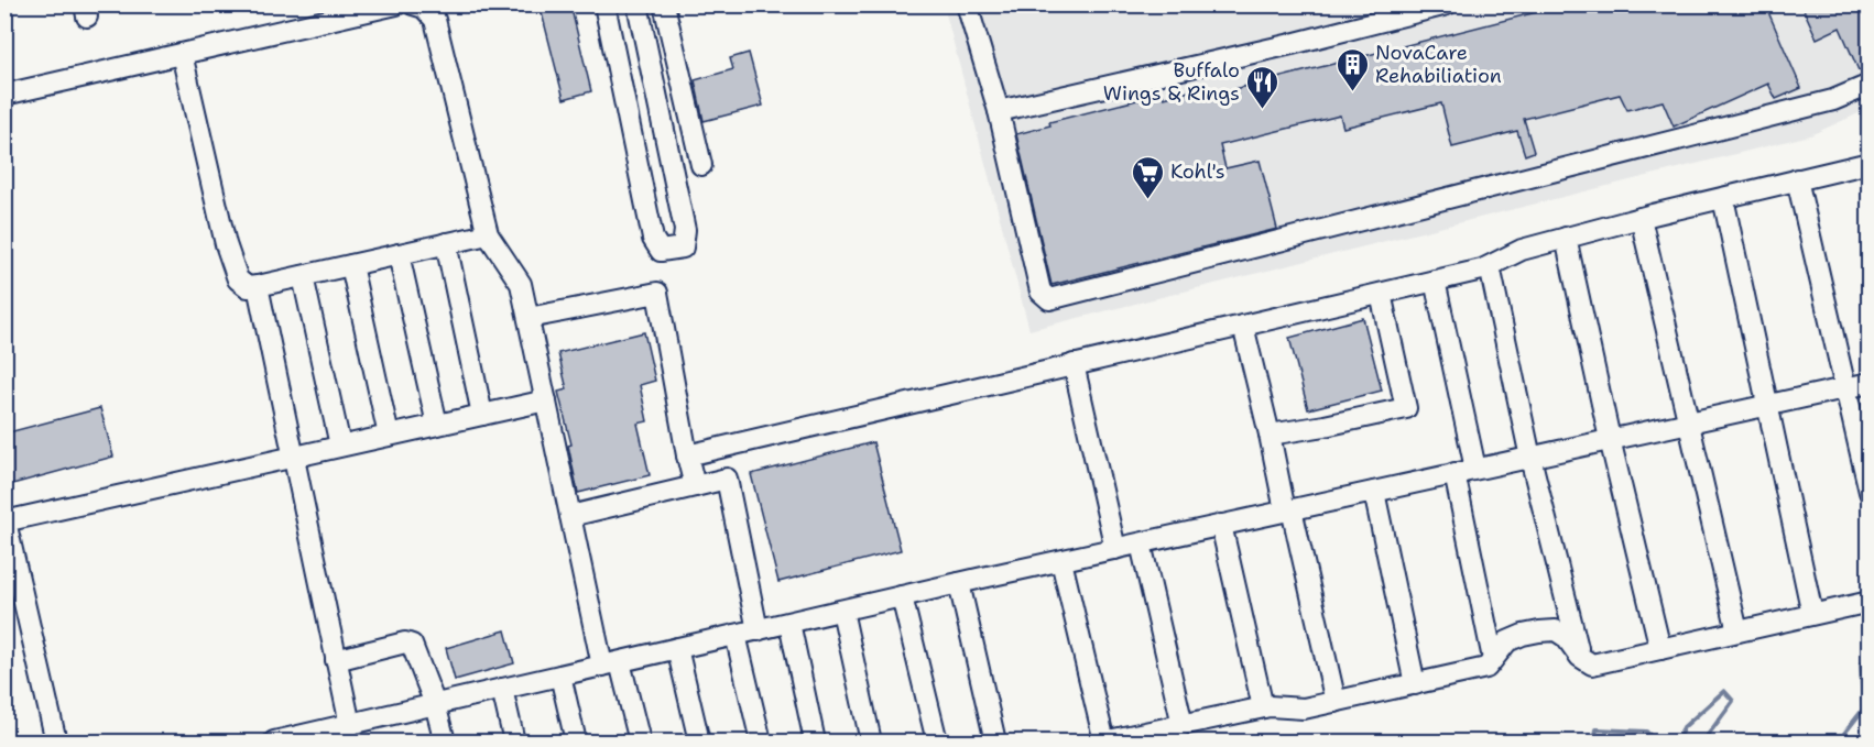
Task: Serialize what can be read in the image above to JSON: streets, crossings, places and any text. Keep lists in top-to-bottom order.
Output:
{
  "places": {
    "building": ["NovaCare Rehabiliation"],
    "restaurant": ["Buffalo Wings & Rings"],
    "supermarket": ["Kohl's"]
  }
}
